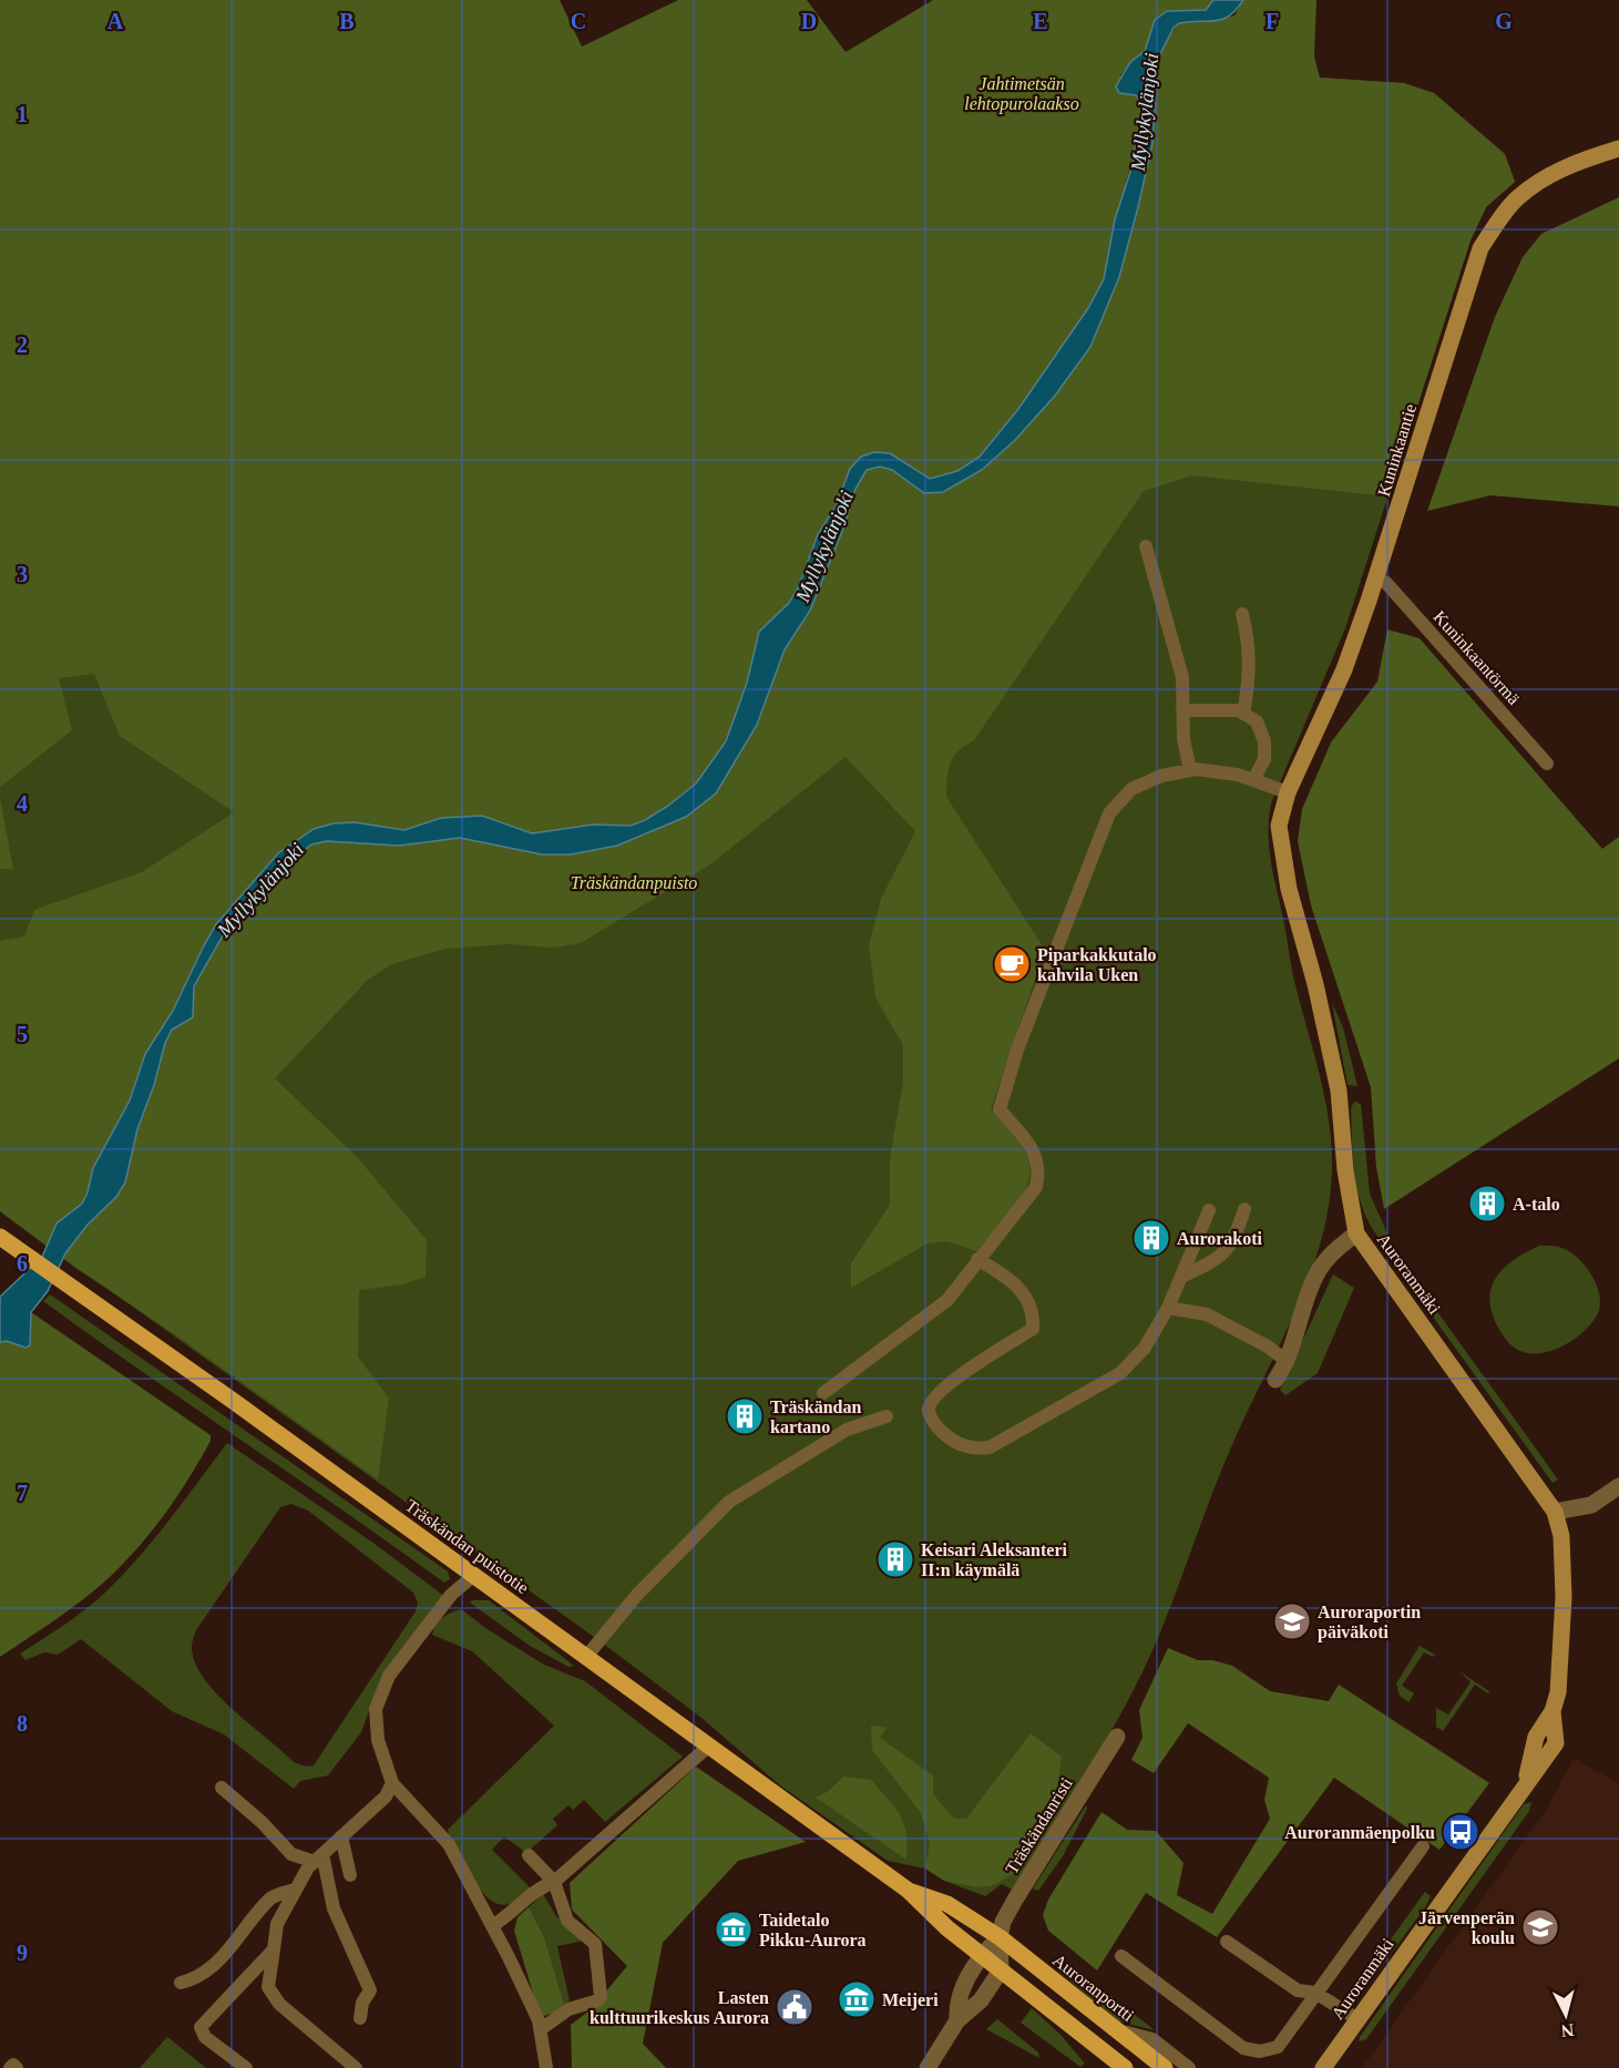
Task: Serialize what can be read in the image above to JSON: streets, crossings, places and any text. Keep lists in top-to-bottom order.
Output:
{
  "streets": {
    "main road": [
      "Kuninkaantie",
      "Auroranmäki",
      "Träskändan puistotie",
      "Auroranportti"
    ],
    "street": ["Träskändanristi"],
    "lane": ["Kuninkaantörmä"]
  },
  "crossings": [
    ["Kuninkaantie", "Kuninkaantörmä"],
    ["Kuninkaantie", "Auroranmäki"],
    ["Träskändan puistotie", "Träskändanristi"],
    ["Träskändan puistotie", "Auroranportti"],
    ["Träskändanristi", "Auroranportti"]
  ],
  "water": ["Myllykylänjoki"],
  "parks": ["Jahtimetsän lehtopurolaakso", "Träskändanpuisto"],
  "places": {
    "cafe": ["Piparkakkutalo kahvila Uken"],
    "building": [
      "A-talo",
      "Aurorakoti",
      "Träskändan kartano",
      "Keisari Aleksanteri II:n käymälä"
    ],
    "school or university": ["Auroraportin päiväkoti", "Järvenperän koulu"],
    "bus stop": ["Auroranmäenpolku"],
    "museum": ["Taidetalo Pikku-Aurora", "Meijeri"],
    "public building": ["Lasten kulttuurikeskus Aurora"]
  },
  "north": "bottom",
  "grid": {
    "columns": [
      "A",
      "B",
      "C",
      "D",
      "E",
      "F",
      "G"
    ],
    "rows": [
      "1",
      "2",
      "3",
      "4",
      "5",
      "6",
      "7",
      "8",
      "9"
    ]
  }
}
